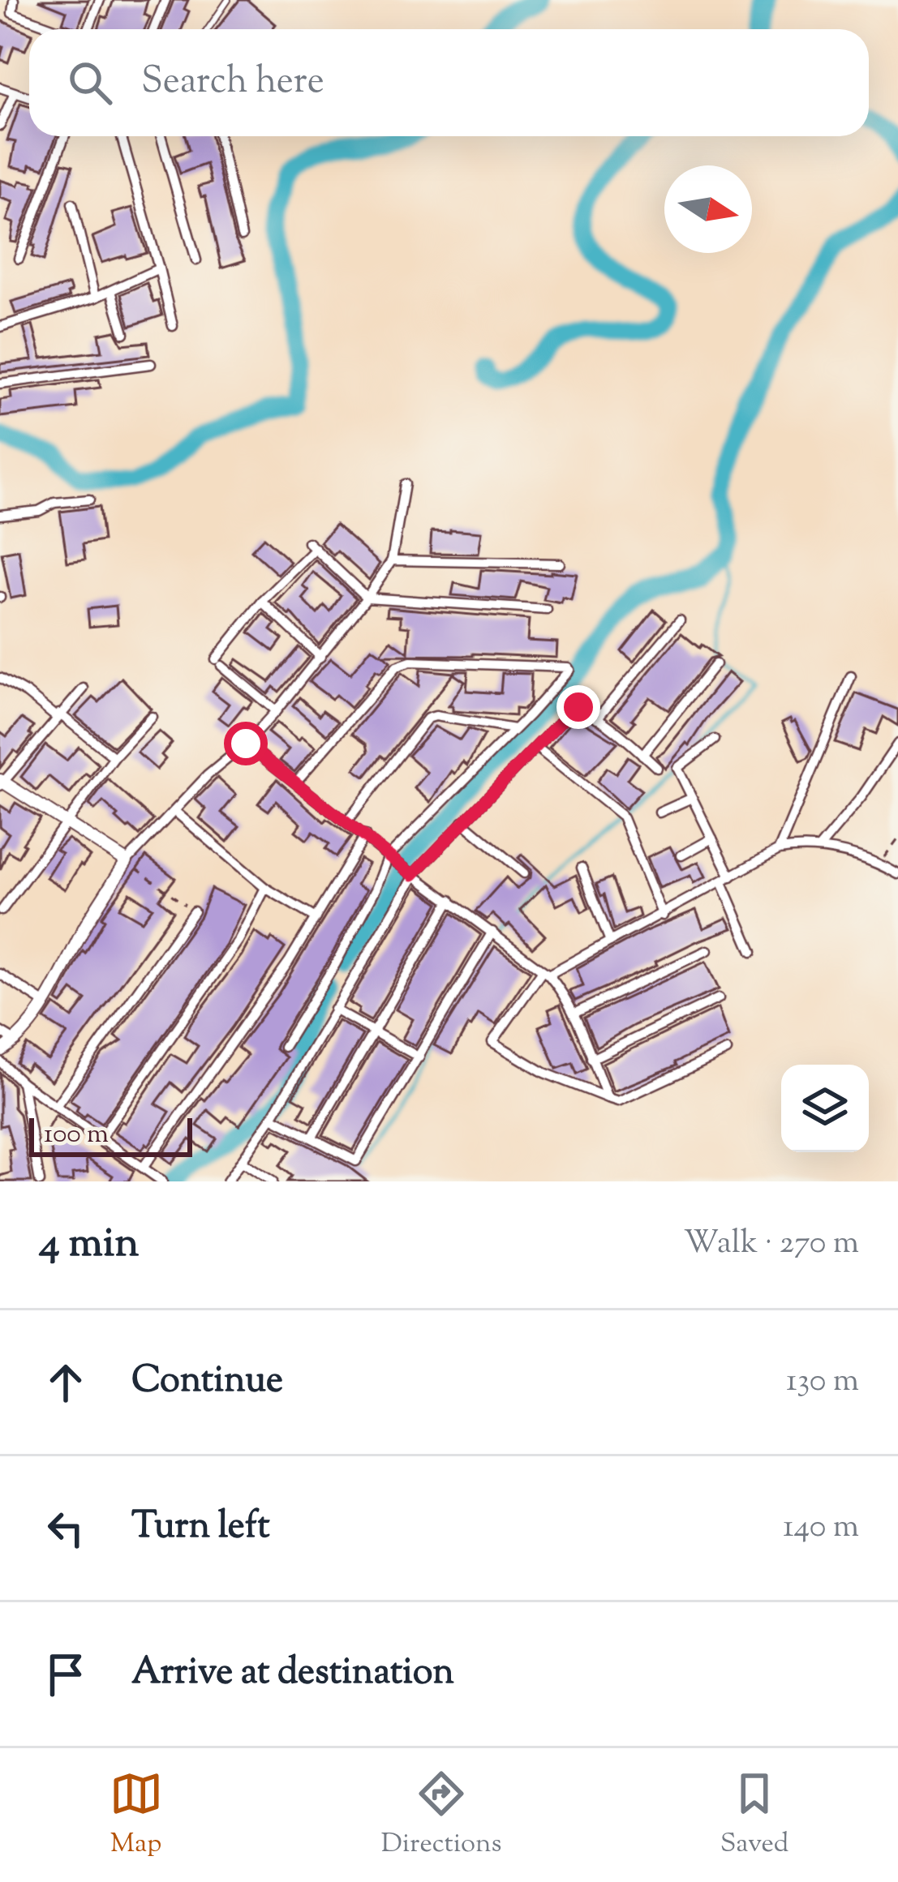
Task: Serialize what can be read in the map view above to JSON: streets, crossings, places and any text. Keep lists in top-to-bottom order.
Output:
{
  "scale_bar": "100 m",
  "north": "right",
  "page": {
    "search": "Search here",
    "scale": "100 m",
    "heading": ["4 min", "Walk · 270 m"],
    "list": [
      ["Continue", "130 m"],
      ["Turn left", "140 m"],
      "Arrive at destination"
    ],
    "nav": ["Map", "Directions", "Saved"]
  }
}
